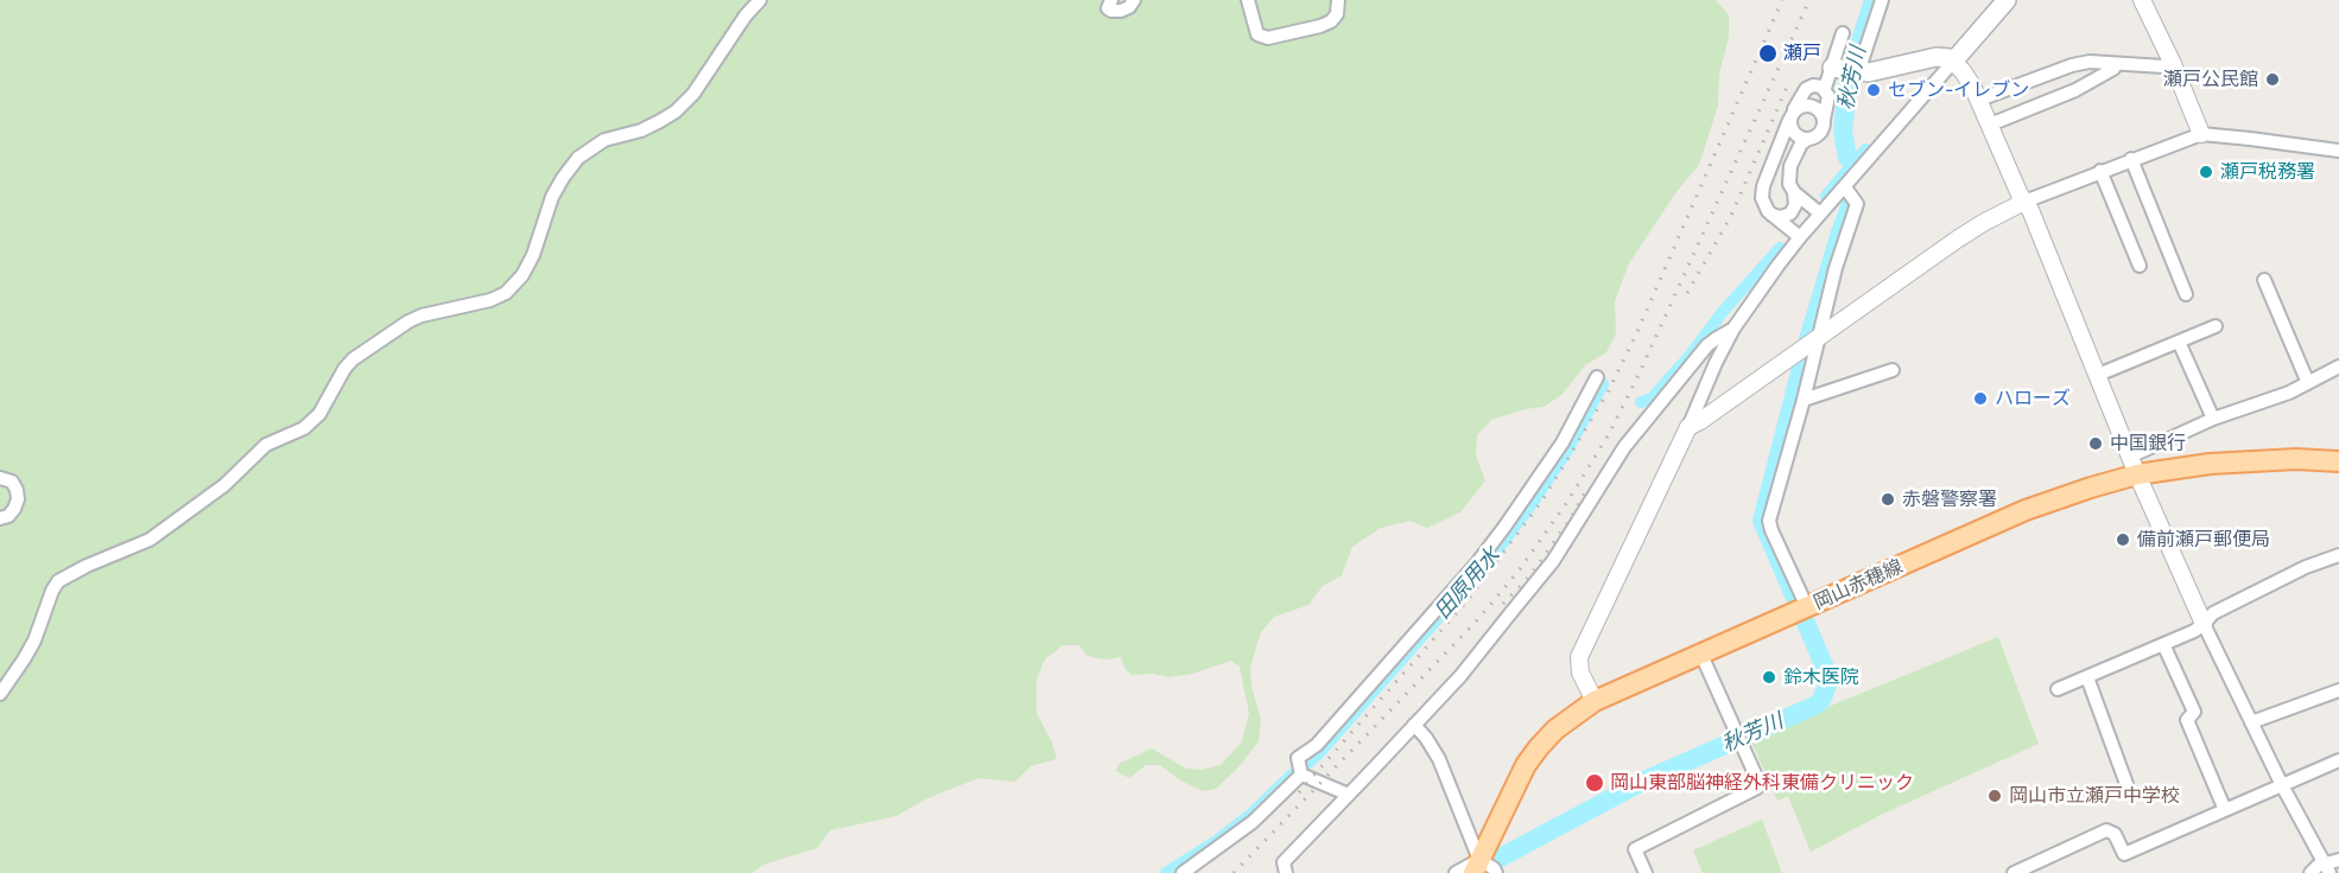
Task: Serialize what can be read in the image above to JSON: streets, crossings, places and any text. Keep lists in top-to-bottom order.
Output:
{
  "streets": {
    "main road": ["岡山赤穂線"]
  },
  "water": ["秋芳川", "田原用水"],
  "places": [
    "瀬戸",
    "瀬戸公民館",
    "セブン-イレブン",
    "瀬戸税務署",
    "ハローズ",
    "中国銀行",
    "赤磐警察署",
    "備前瀬戸郵便局",
    "鈴木医院",
    "岡山東部脳神経外科東備クリニック",
    "岡山市立瀬戸中学校"
  ]
}
